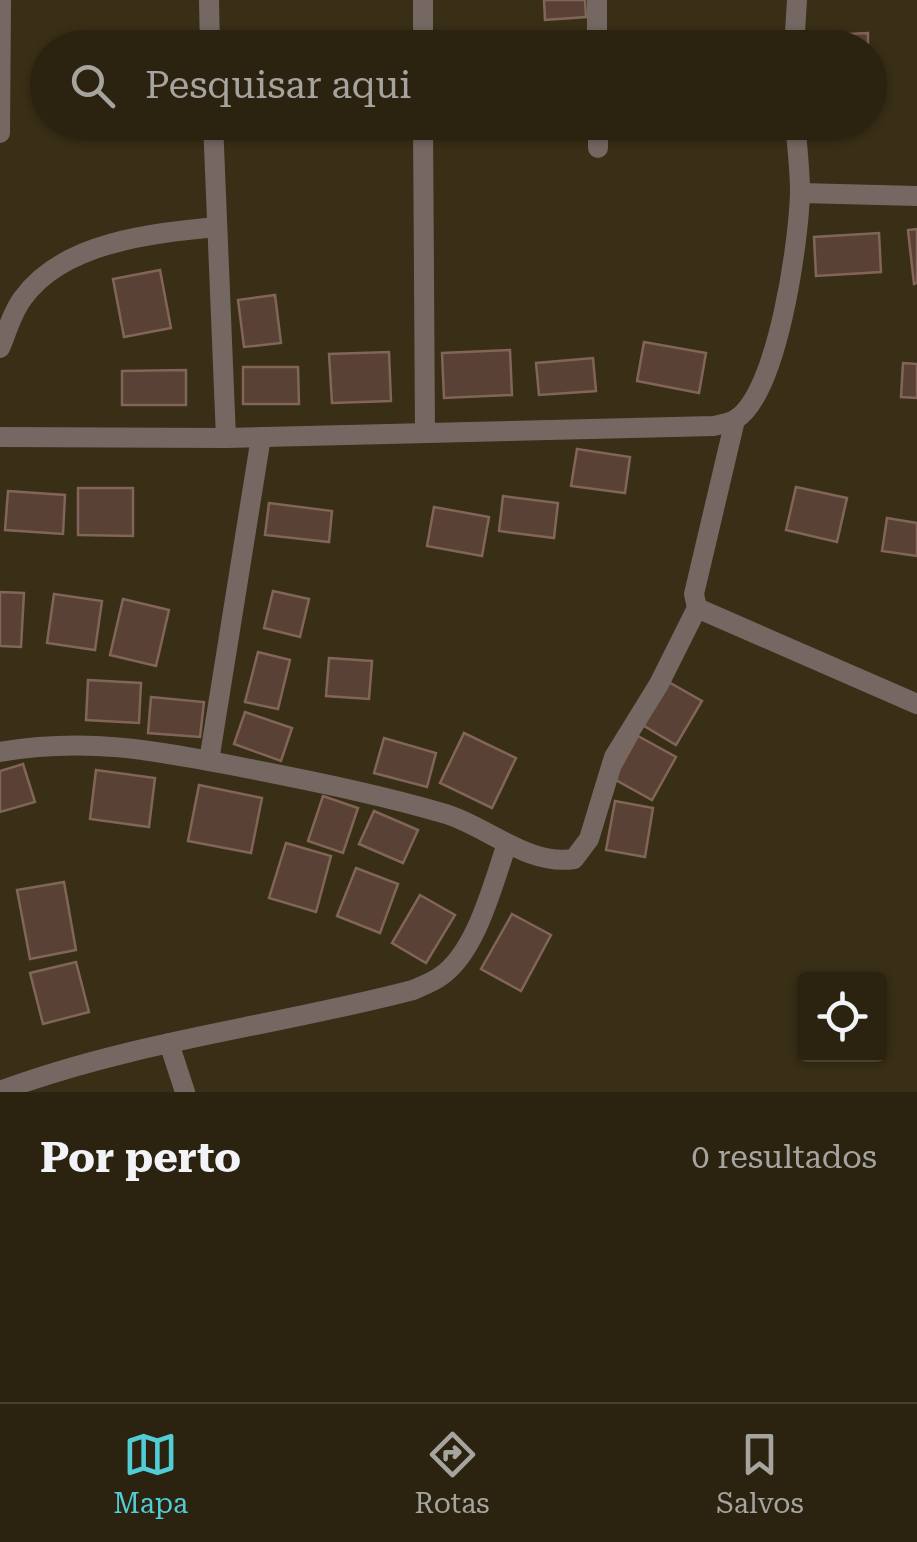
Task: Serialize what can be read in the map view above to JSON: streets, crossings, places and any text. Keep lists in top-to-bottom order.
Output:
{
  "page": {
    "search": "Pesquisar aqui",
    "heading": ["Por perto", "0 resultados"],
    "nav": ["Mapa", "Rotas", "Salvos"]
  }
}
